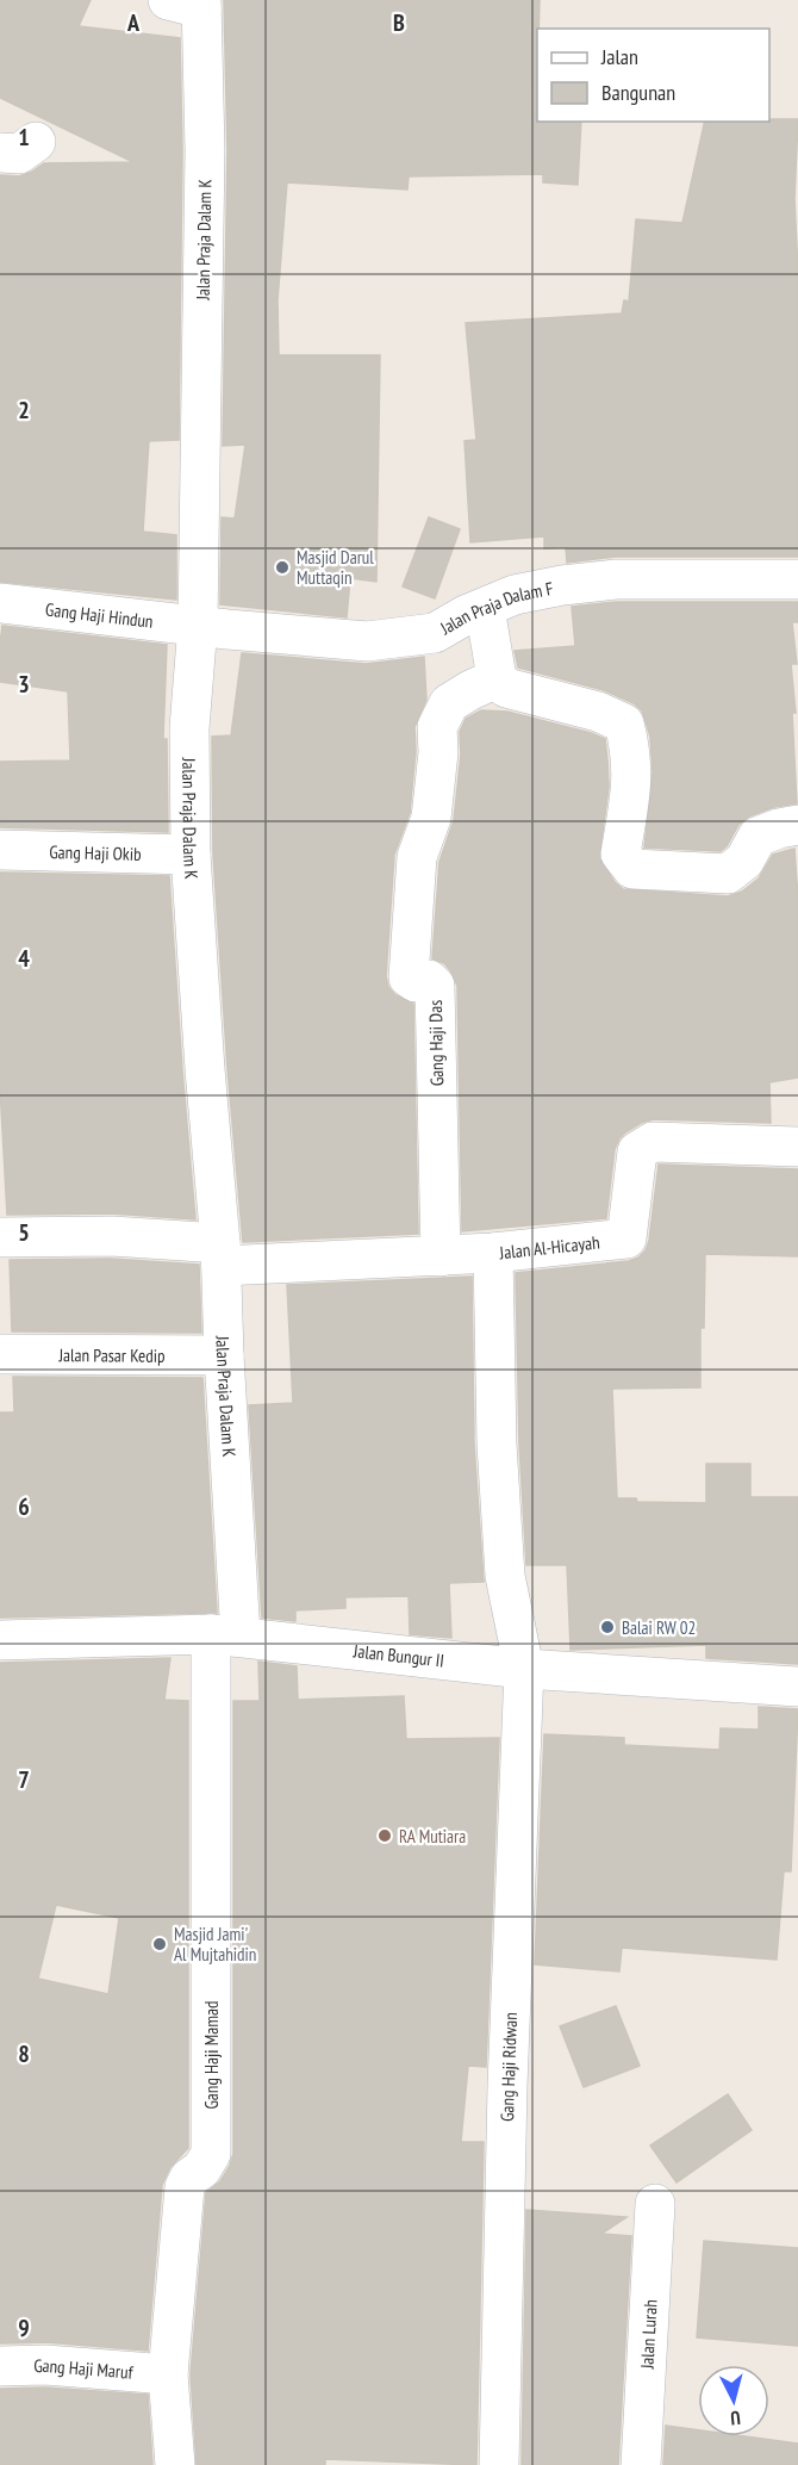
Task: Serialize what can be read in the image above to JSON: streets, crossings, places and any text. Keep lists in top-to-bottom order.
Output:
{
  "streets": {
    "street": [
      "Jalan Praja Dalam K",
      "Jalan Praja Dalam F",
      "Gang Haji Hindun",
      "Gang Haji Okib",
      "Gang Haji Das",
      "Jalan Al-Hicayah",
      "Jalan Pasar Kedip",
      "Jalan Bungur II",
      "Gang Haji Mamad",
      "Gang Haji Ridwan",
      "Jalan Lurah",
      "Gang Haji Maruf"
    ]
  },
  "crossings": [
    ["Jalan Praja Dalam K", "Jalan Praja Dalam F"],
    ["Jalan Praja Dalam K", "Gang Haji Hindun"],
    ["Jalan Praja Dalam K", "Gang Haji Okib"],
    ["Jalan Praja Dalam K", "Jalan Al-Hicayah"],
    ["Jalan Praja Dalam K", "Jalan Pasar Kedip"],
    ["Jalan Praja Dalam K", "Jalan Bungur II"],
    ["Jalan Praja Dalam K", "Gang Haji Mamad"],
    ["Jalan Praja Dalam F", "Gang Haji Hindun"],
    ["Gang Haji Das", "Jalan Al-Hicayah"],
    ["Jalan Al-Hicayah", "Gang Haji Ridwan"],
    ["Jalan Bungur II", "Gang Haji Mamad"],
    ["Jalan Bungur II", "Gang Haji Ridwan"],
    ["Gang Haji Mamad", "Gang Haji Maruf"]
  ],
  "places": [
    "Masjid Darul Muttaqin",
    "Balai RW 02",
    "RA Mutiara",
    "Masjid Jami' Al Mujtahidin"
  ],
  "legend": ["Jalan", "Bangunan"],
  "north": "bottom",
  "grid": {
    "columns": ["A", "B"],
    "rows": [
      "1",
      "2",
      "3",
      "4",
      "5",
      "6",
      "7",
      "8",
      "9"
    ]
  }
}
